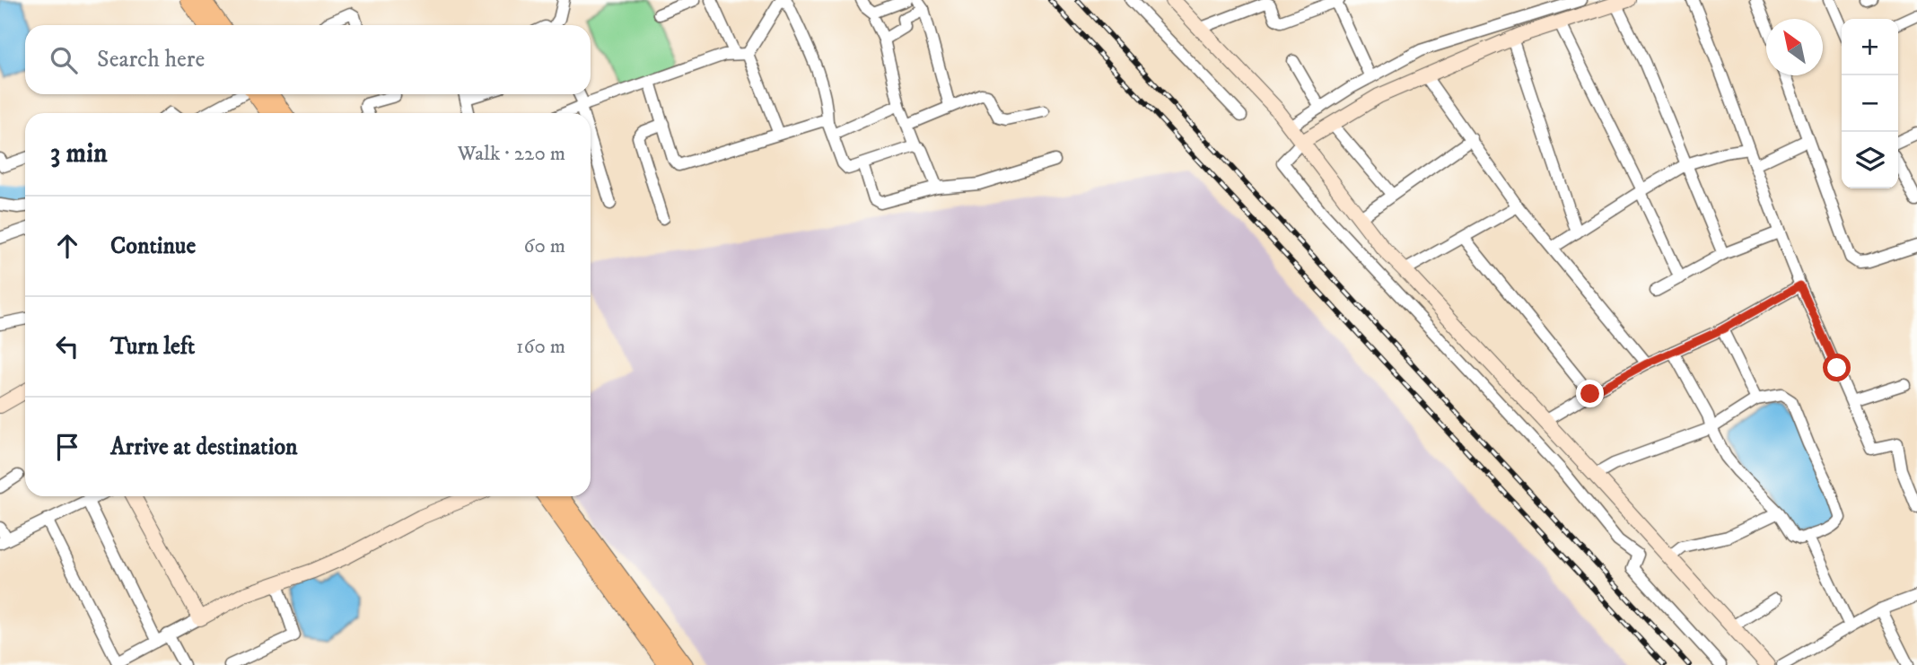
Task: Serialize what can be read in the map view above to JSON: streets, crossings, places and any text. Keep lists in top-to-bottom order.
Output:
{
  "north": "top left",
  "page": {
    "map_buttons": ["+", "−"],
    "search": "Search here",
    "heading": ["3 min", "Walk · 220 m"],
    "list": [
      ["Continue", "60 m"],
      ["Turn left", "160 m"],
      "Arrive at destination"
    ]
  }
}
